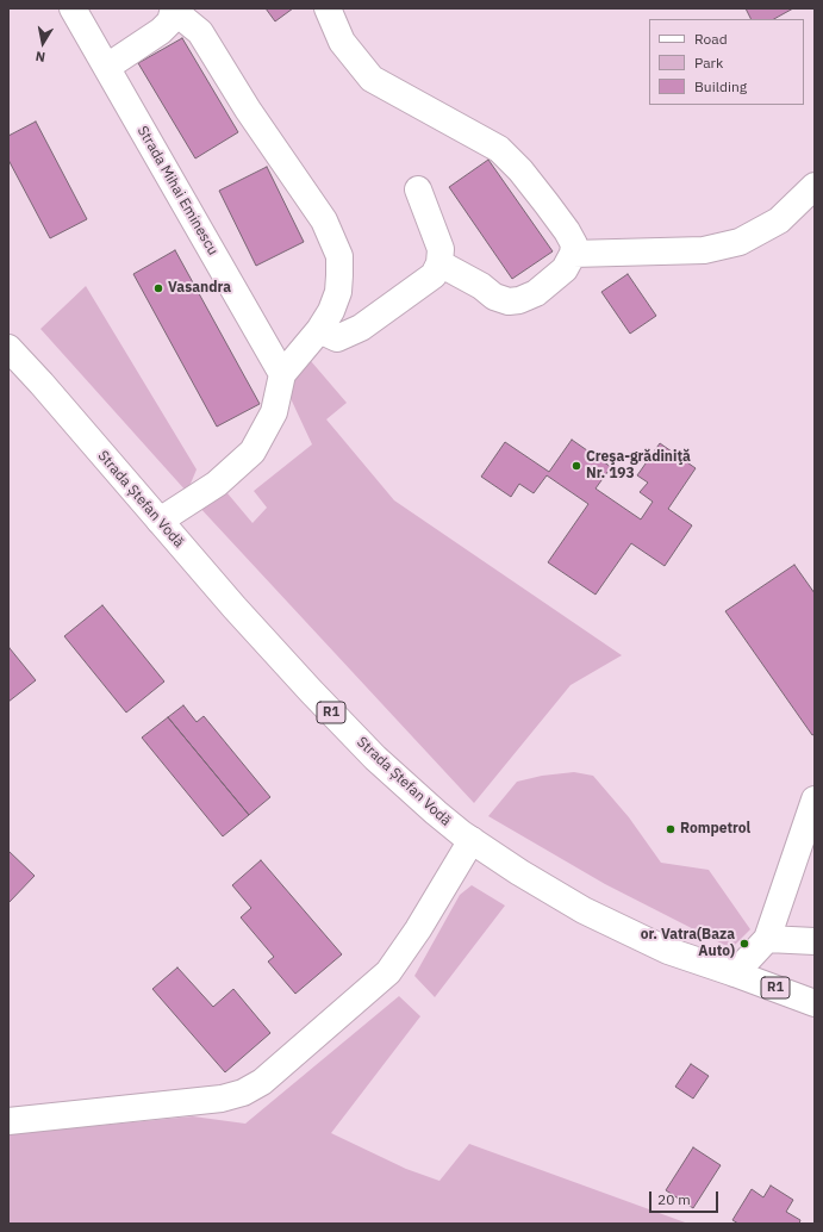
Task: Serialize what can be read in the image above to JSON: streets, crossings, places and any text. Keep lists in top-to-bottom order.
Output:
{
  "streets": {
    "main road": ["Strada Mihai Eminescu", "Strada Ștefan Vodă", "R1"]
  },
  "places": [
    "Vasandra",
    "Creşa-grădiniţă Nr. 193",
    "Rompetrol",
    "or. Vatra(Baza Auto)"
  ],
  "legend": ["Road", "Park", "Building"],
  "scale_bar": "20 m",
  "north": "bottom"
}
